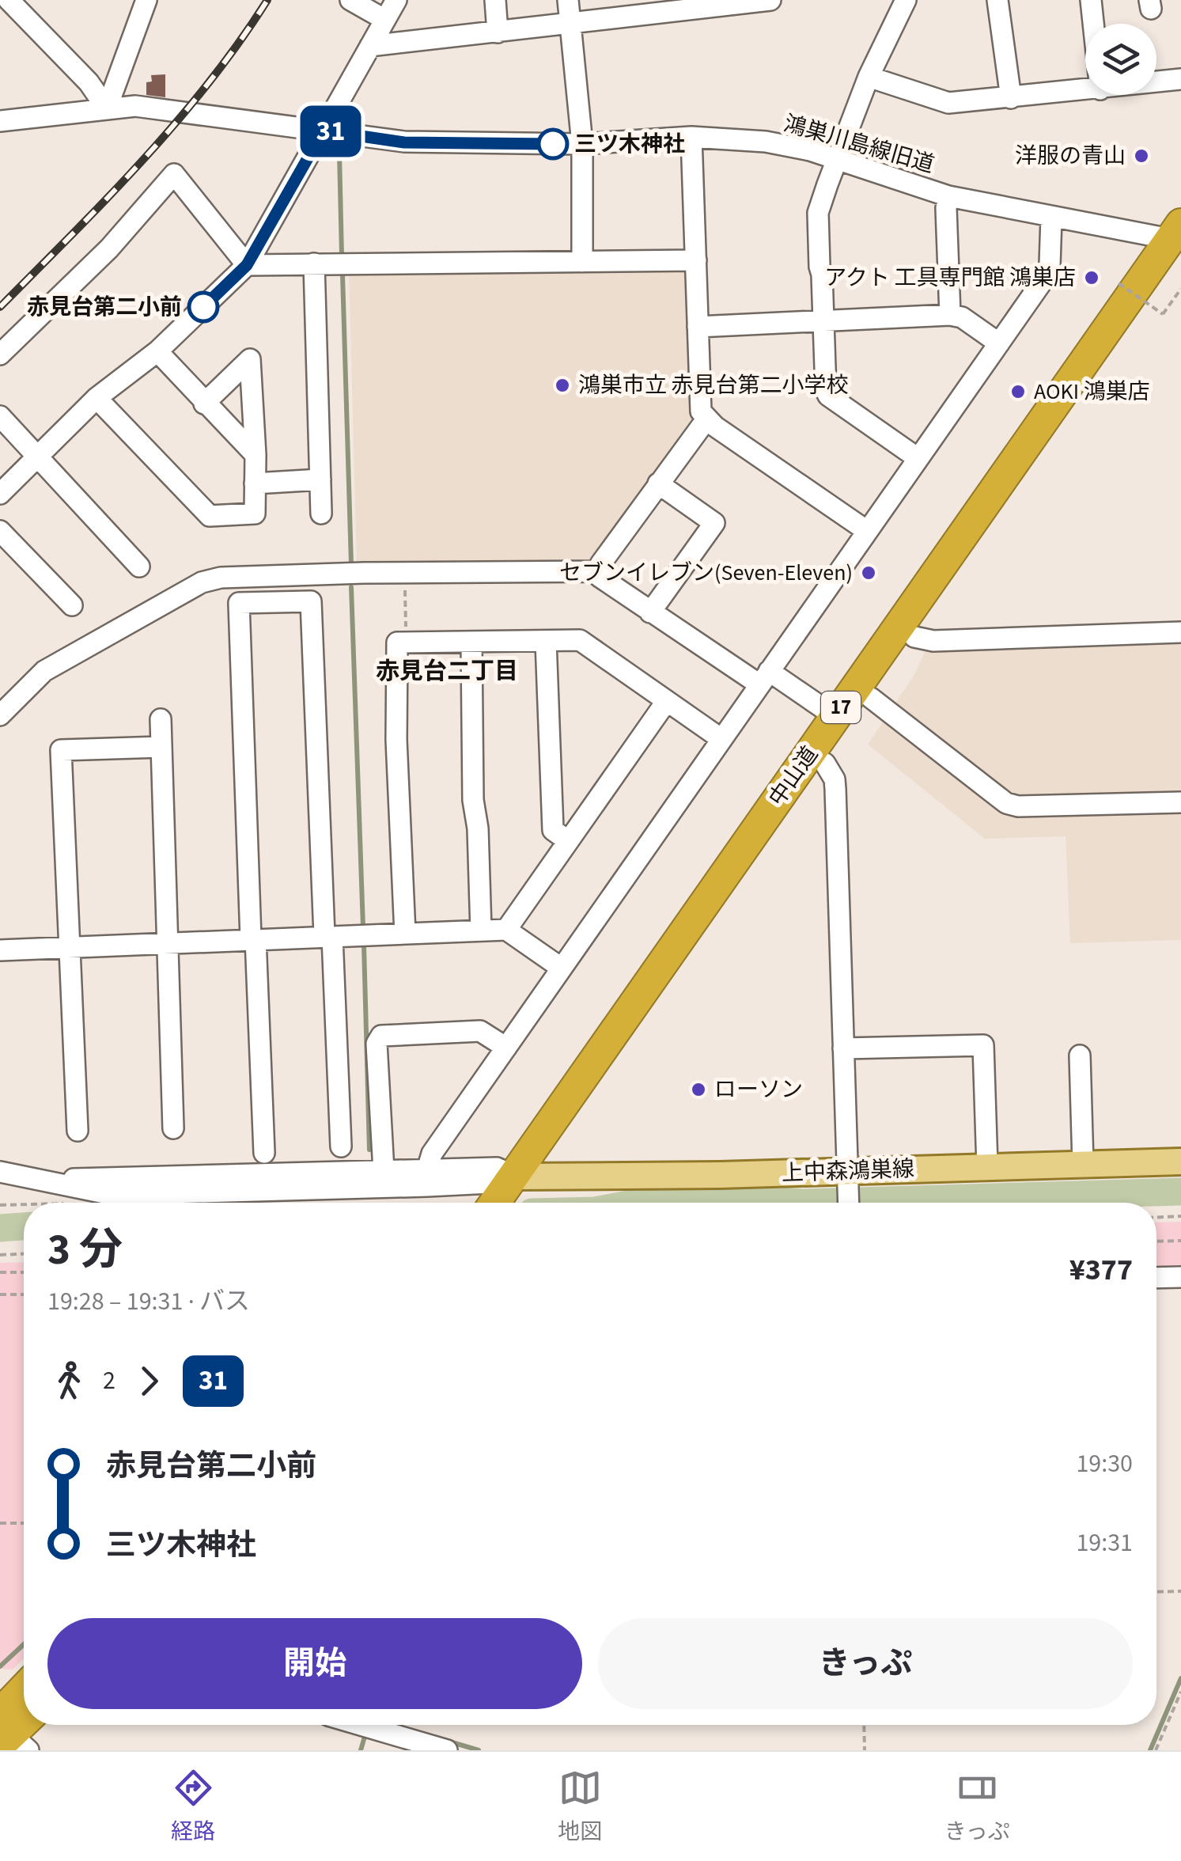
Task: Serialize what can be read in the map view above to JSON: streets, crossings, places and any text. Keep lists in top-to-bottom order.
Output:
{
  "streets": {
    "highway": ["17", "中山道"],
    "main road": ["上中森鴻巣線"],
    "street": ["鴻巣川島線旧道"]
  },
  "crossings": [
    ["鴻巣川島線旧道", "中山道"],
    ["中山道", "上中森鴻巣線"]
  ],
  "districts": ["赤見台二丁目"],
  "places": [
    "三ツ木神社",
    "洋服の青山",
    "アクト 工具専門館 鴻巣店",
    "赤見台第二小前",
    "鴻巣市立 赤見台第二小学校",
    "AOKI 鴻巣店",
    "セブンイレブン(Seven-Eleven)",
    "ローソン"
  ],
  "lines": ["bus line 31"],
  "page": {
    "on_map": "31",
    "heading": ["3 分", "19:28 – 19:31 · バス", "¥377"],
    "legs": ["2", "31"],
    "list": [
      {
        "name": "赤見台第二小前",
        "value": "19:30"
      },
      {
        "name": "三ツ木神社",
        "value": "19:31"
      }
    ],
    "buttons": ["開始", "きっぷ"],
    "tabs": ["経路", "地図", "きっぷ"]
  }
}
